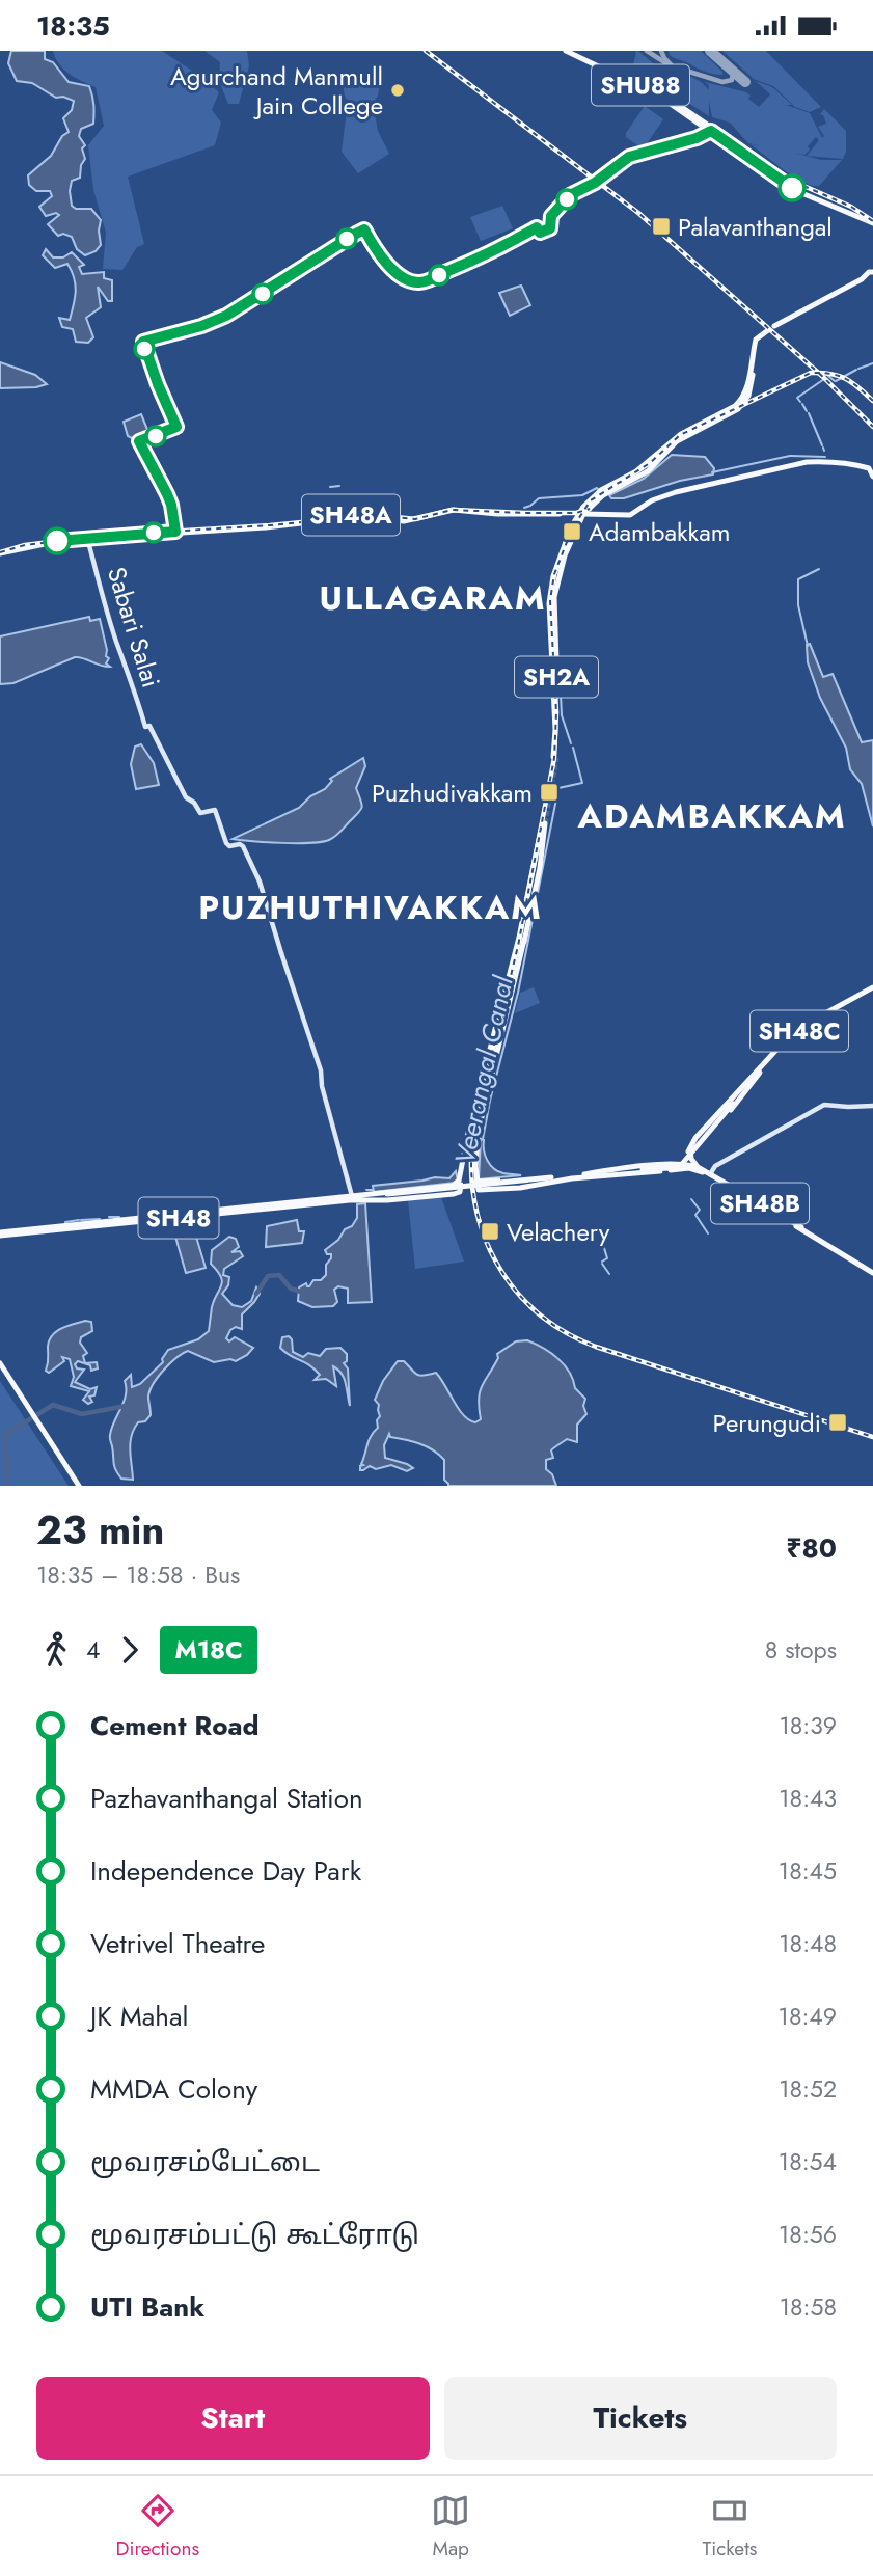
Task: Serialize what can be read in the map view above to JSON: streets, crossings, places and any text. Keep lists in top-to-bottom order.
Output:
{
  "streets": {
    "main road": [
      "SHU88",
      "SH48A",
      "Sabari Salai",
      "SH2A",
      "SH48C",
      "SH48B",
      "SH48"
    ]
  },
  "crossings": [
    ["SH48A", "Sabari Salai"],
    ["SH48C", "SH48"],
    ["SH48B", "SH48"]
  ],
  "districts": ["ULLAGARAM", "ADAMBAKKAM", "PUZHUTHIVAKKAM"],
  "water": ["Veerangal Canal"],
  "places": {
    "other": ["Agurchand Manmull Jain College"],
    "transit": [
      "Palavanthangal",
      "Adambakkam",
      "Puzhudivakkam",
      "Velachery",
      "Perungudi"
    ]
  },
  "lines": ["bus line M18C"],
  "page": {
    "status": "18:35",
    "heading": ["23 min", "18:35 – 18:58 · Bus", "₹80"],
    "legs": ["4", "M18C", "8 stops"],
    "list": [
      {
        "name": "Cement Road",
        "value": "18:39"
      },
      {
        "name": "Pazhavanthangal Station",
        "value": "18:43"
      },
      {
        "name": "Independence Day Park",
        "value": "18:45"
      },
      {
        "name": "Vetrivel Theatre",
        "value": "18:48"
      },
      {
        "name": "JK Mahal",
        "value": "18:49"
      },
      {
        "name": "MMDA Colony",
        "value": "18:52"
      },
      {
        "name": "மூவரசம்பேட்டை",
        "value": "18:54"
      },
      {
        "name": "மூவரசம்பட்டு கூட்ரோடு",
        "value": "18:56"
      },
      {
        "name": "UTI Bank",
        "value": "18:58"
      }
    ],
    "buttons": ["Start", "Tickets"],
    "tabs": ["Directions", "Map", "Tickets"]
  }
}
